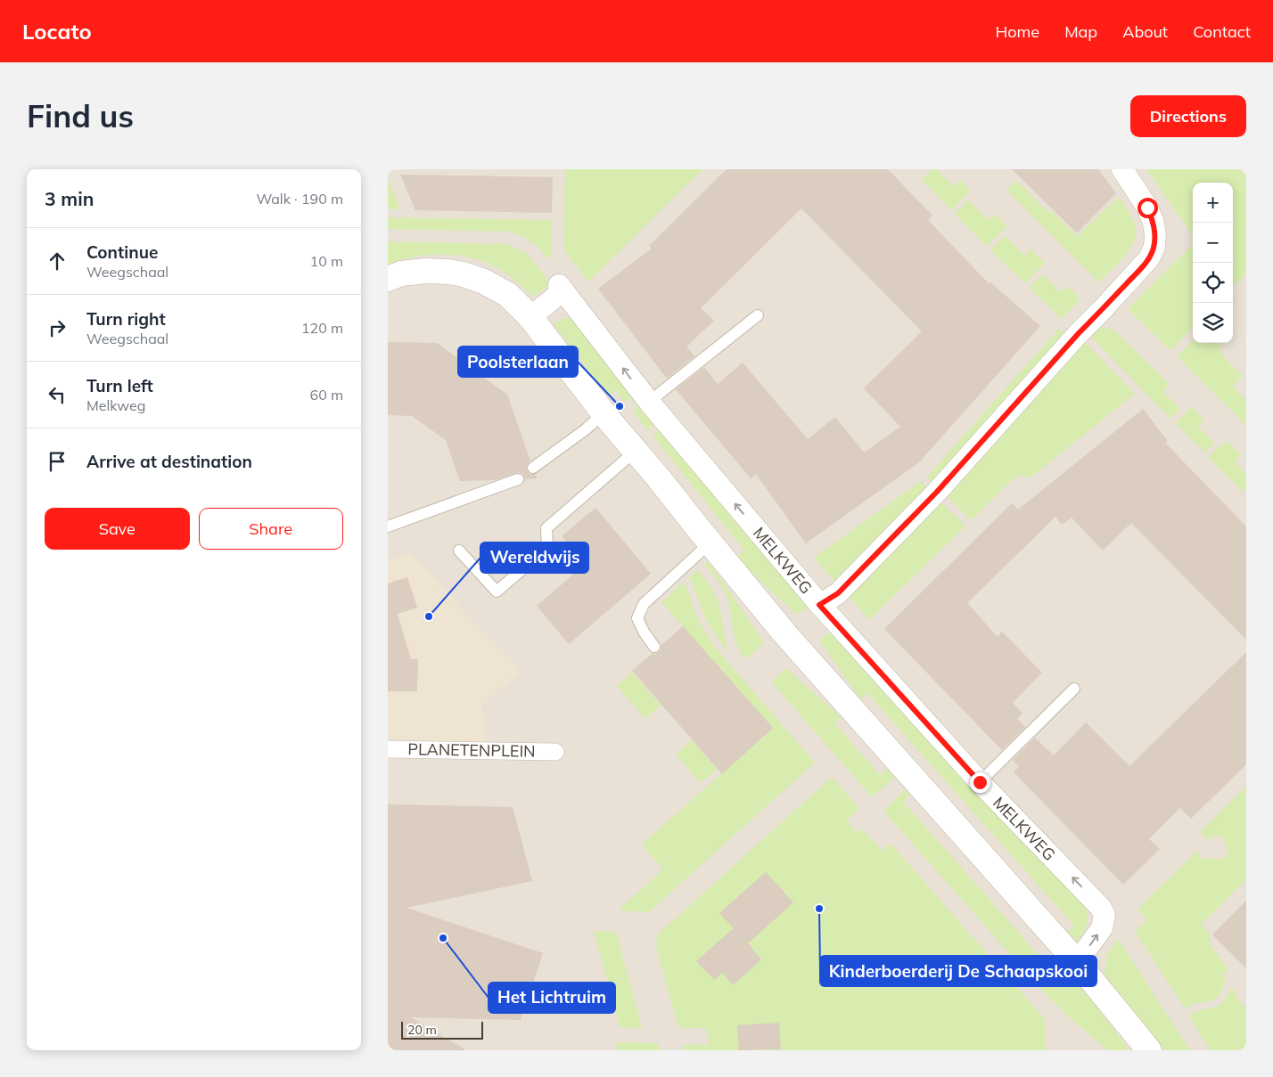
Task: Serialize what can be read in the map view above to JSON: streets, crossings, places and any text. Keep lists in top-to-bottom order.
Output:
{
  "streets": {
    "street": ["MELKWEG", "PLANETENPLEIN"]
  },
  "places": [
    "Poolsterlaan",
    "Wereldwijs",
    "Kinderboerderij De Schaapskooi",
    "Het Lichtruim"
  ],
  "scale_bar": "20 m",
  "page": {
    "header": "Locato",
    "nav": [
      "Home",
      "Map",
      "About",
      "Contact"
    ],
    "buttons": [
      "Directions",
      ["Save", "Share"]
    ],
    "title": "Find us",
    "heading": ["3 min", "Walk · 190 m"],
    "map_buttons": ["+", "−"],
    "list": [
      ["Continue", "Weegschaal", "10 m"],
      ["Turn right", "Weegschaal", "120 m"],
      ["Turn left", "Melkweg", "60 m"],
      "Arrive at destination"
    ],
    "scale": "20 m"
  }
}
